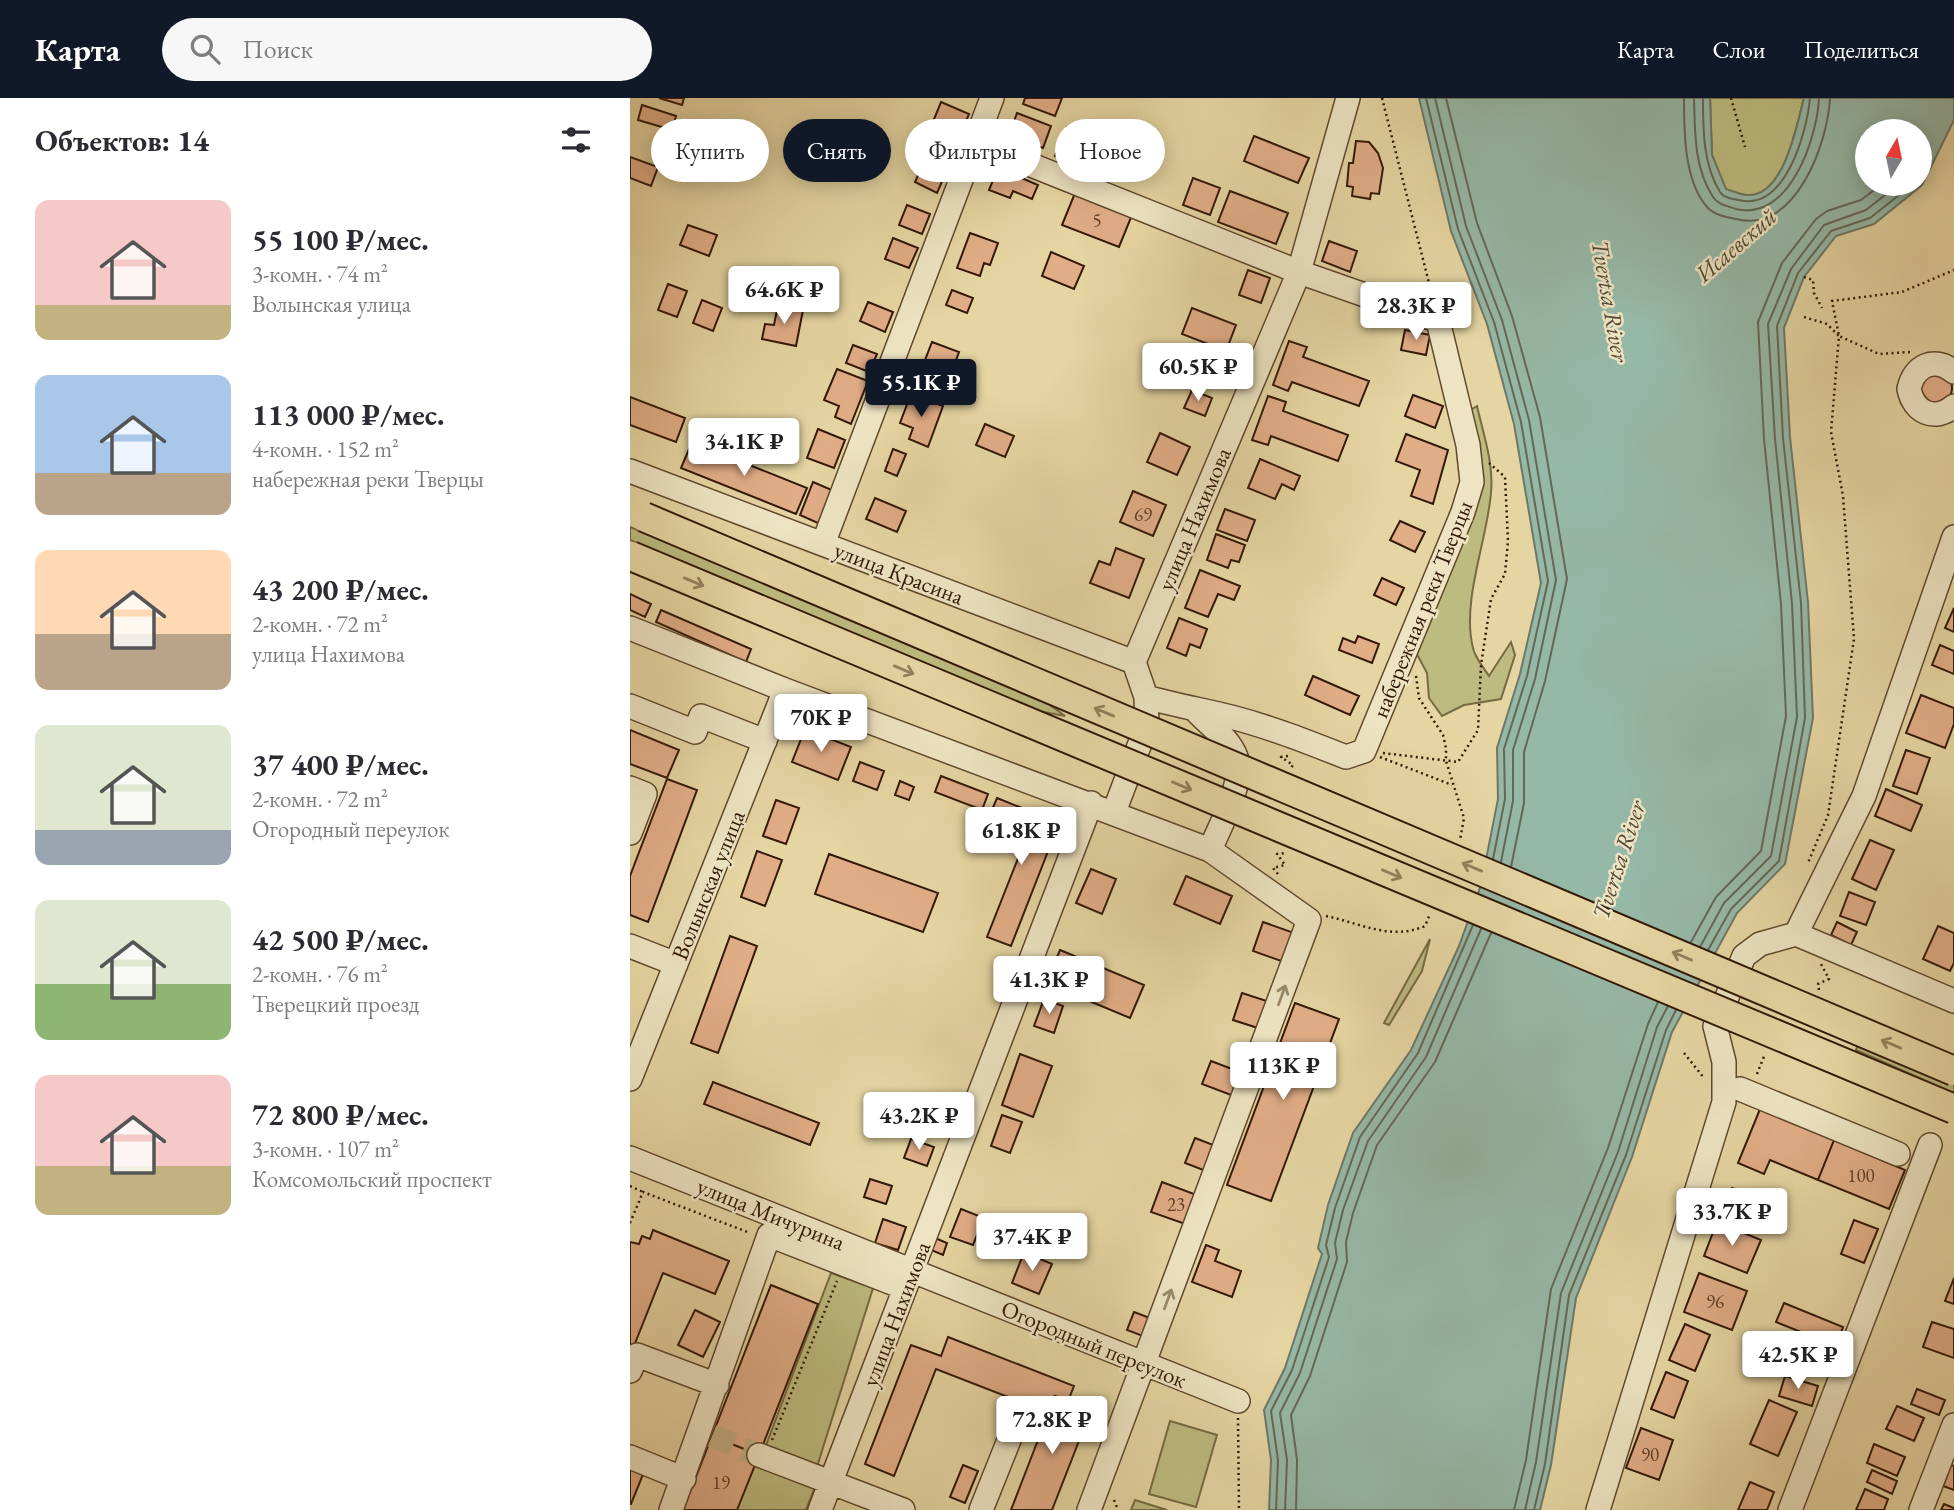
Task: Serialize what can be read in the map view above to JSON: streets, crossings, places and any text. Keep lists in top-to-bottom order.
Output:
{
  "streets": {
    "street": [
      "улица Нахимова",
      "улица Красина",
      "набережная реки Тверцы",
      "Волынская улица",
      "улица Мичурина",
      "Огородный переулок"
    ]
  },
  "crossings": [
    ["улица Нахимова", "улица Красина"],
    ["улица Нахимова", "улица Мичурина"],
    ["улица Нахимова", "Огородный переулок"],
    ["улица Мичурина", "Огородный переулок"]
  ],
  "water": ["Исаевский", "Tvertsa River"],
  "house_numbers": [
    "5",
    "69",
    "100",
    "23",
    "96",
    "90",
    "19"
  ],
  "north": "top",
  "page": {
    "header": "Карта",
    "search": "Поиск",
    "nav": ["Карта", "Слои", "Поделиться"],
    "heading": "Объектов: 14",
    "chip": [
      "Купить",
      "Снять",
      "Фильтры",
      "Новое"
    ],
    "list": [
      {
        "name": "55 100 ₽/мес.",
        "note": "3-комн. · 74 m² · Волынская улица"
      },
      {
        "name": "113 000 ₽/мес.",
        "note": "4-комн. · 152 m² · набережная реки Тверцы"
      },
      {
        "name": "43 200 ₽/мес.",
        "note": "2-комн. · 72 m² · улица Нахимова"
      },
      {
        "name": "37 400 ₽/мес.",
        "note": "2-комн. · 72 m² · Огородный переулок"
      },
      {
        "name": "42 500 ₽/мес.",
        "note": "2-комн. · 76 m² · Тверецкий проезд"
      },
      {
        "name": "72 800 ₽/мес.",
        "note": "3-комн. · 107 m² · Комсомольский проспект"
      }
    ],
    "price": [
      "64.6K ₽",
      "28.3K ₽",
      "60.5K ₽",
      "55.1K ₽",
      "34.1K ₽",
      "70K ₽",
      "61.8K ₽",
      "41.3K ₽",
      "113K ₽",
      "43.2K ₽",
      "33.7K ₽",
      "37.4K ₽",
      "42.5K ₽",
      "72.8K ₽"
    ]
  }
}
